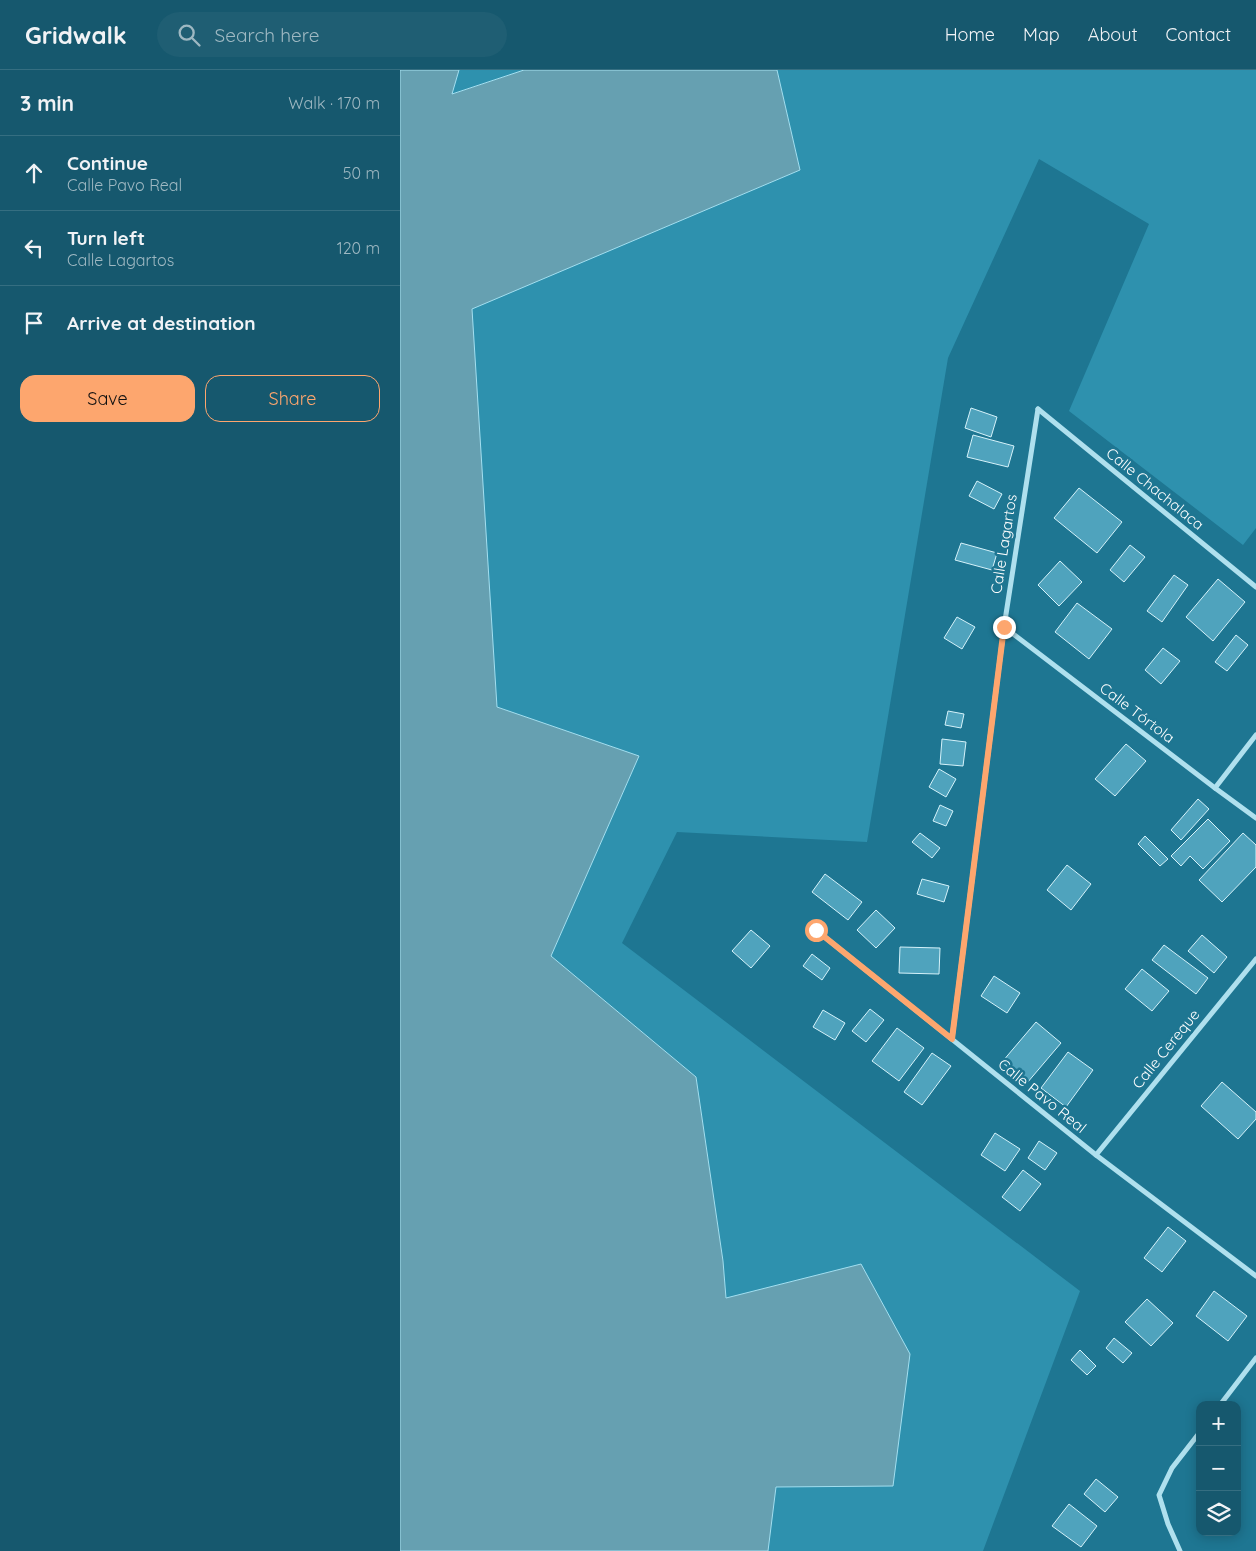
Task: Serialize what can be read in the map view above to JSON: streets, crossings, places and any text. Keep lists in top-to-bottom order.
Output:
{
  "streets": {
    "street": [
      "Calle Chachalaca",
      "Calle Lagartos",
      "Calle Tórtola",
      "Calle Cereque",
      "Calle Pavo Real"
    ]
  },
  "crossings": [
    ["Calle Chachalaca", "Calle Lagartos"],
    ["Calle Lagartos", "Calle Tórtola"],
    ["Calle Lagartos", "Calle Pavo Real"],
    ["Calle Cereque", "Calle Pavo Real"]
  ],
  "page": {
    "header": "Gridwalk",
    "search": "Search here",
    "nav": [
      "Home",
      "Map",
      "About",
      "Contact"
    ],
    "heading": ["3 min", "Walk · 170 m"],
    "list": [
      ["Continue", "Calle Pavo Real", "50 m"],
      ["Turn left", "Calle Lagartos", "120 m"],
      "Arrive at destination"
    ],
    "buttons": ["Save", "Share"],
    "map_buttons": ["+", "−"]
  }
}
